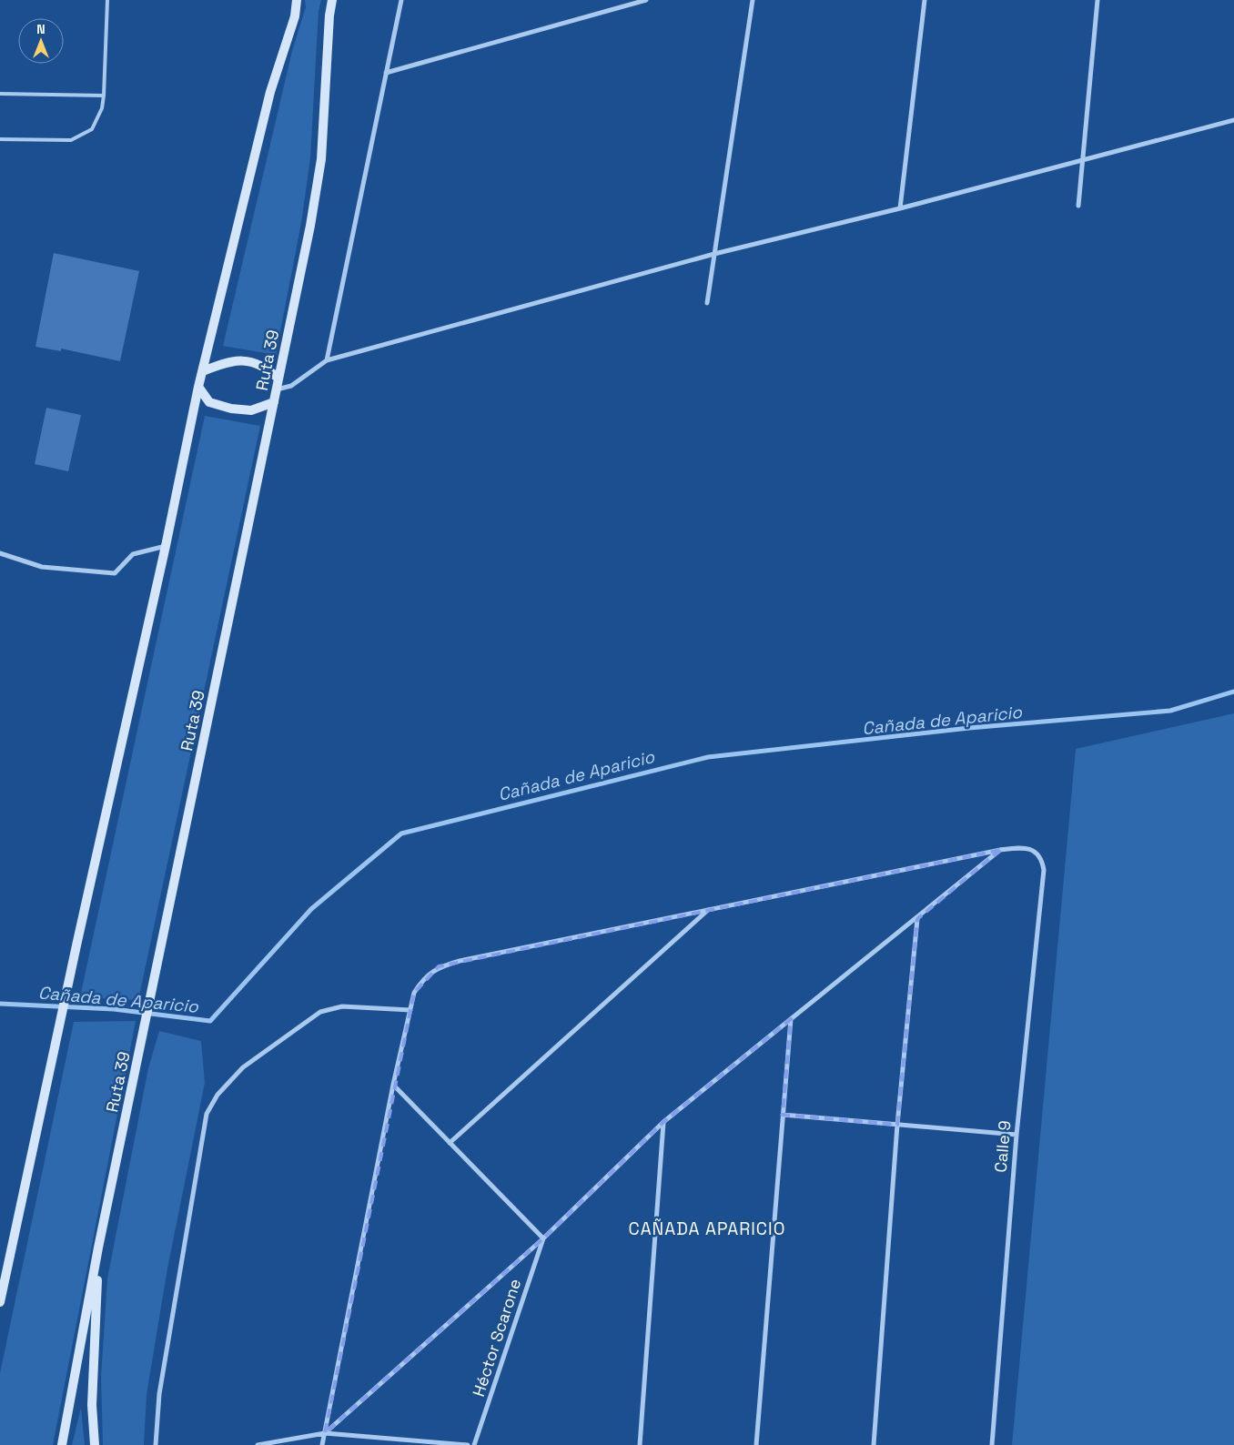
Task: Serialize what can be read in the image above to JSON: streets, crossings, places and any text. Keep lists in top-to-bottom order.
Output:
{
  "streets": {
    "main road": ["Ruta 39"],
    "street": ["Calle 9", "Héctor Scarone"]
  },
  "districts": ["CAÑADA APARICIO"],
  "water": ["Cañada de Aparicio"],
  "north": "top"
}
